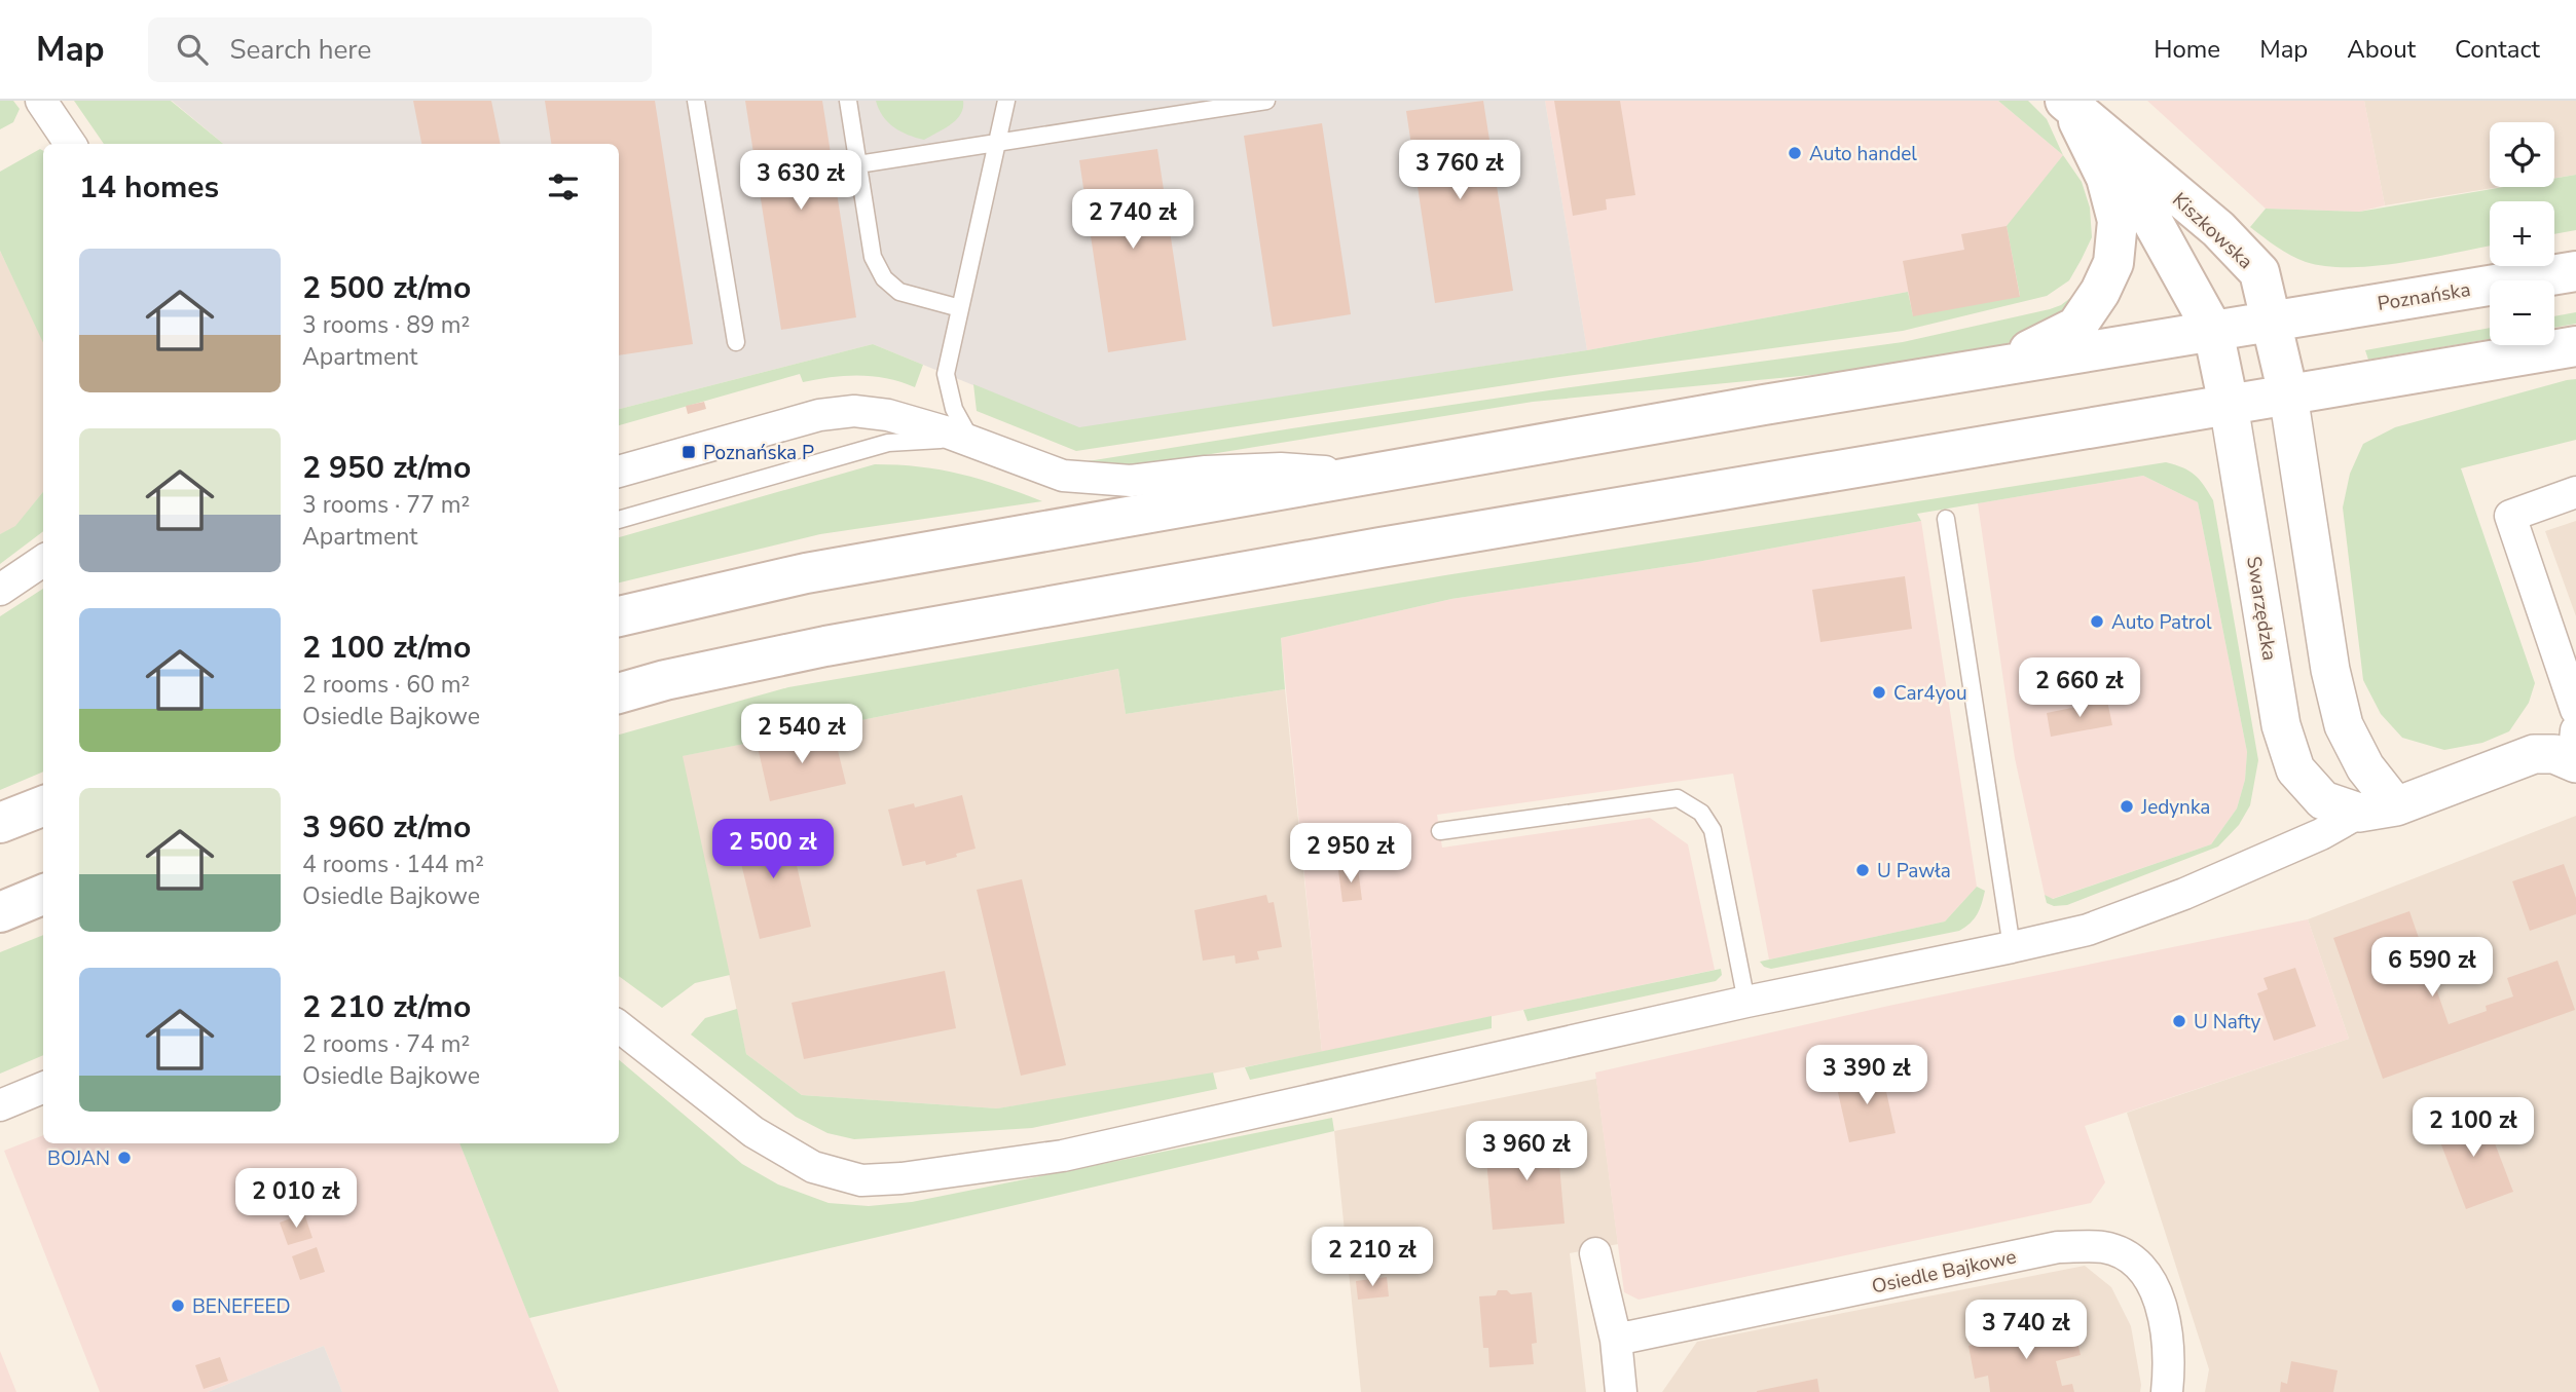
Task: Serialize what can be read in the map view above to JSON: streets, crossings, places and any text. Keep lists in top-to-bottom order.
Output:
{
  "streets": {
    "main road": ["Kiszkowska", "Poznańska", "Swarzędzka"],
    "street": ["Osiedle Bajkowe"]
  },
  "crossings": [
    ["Kiszkowska", "Poznańska"],
    ["Kiszkowska", "Swarzędzka"],
    ["Poznańska", "Swarzędzka"]
  ],
  "places": {
    "other": [
      "Auto handel",
      "Auto Patrol",
      "Car4you",
      "Jedynka",
      "U Pawła",
      "U Nafty",
      "BOJAN",
      "BENEFEED"
    ],
    "transit": ["Poznańska P"]
  },
  "page": {
    "header": "Map",
    "search": "Search here",
    "nav": [
      "Home",
      "Map",
      "About",
      "Contact"
    ],
    "map_buttons": ["+", "−"],
    "price": [
      "3 760 zł",
      "3 630 zł",
      "2 740 zł",
      "2 660 zł",
      "2 540 zł",
      "2 500 zł",
      "2 950 zł",
      "6 590 zł",
      "3 390 zł",
      "2 100 zł",
      "3 960 zł",
      "2 010 zł",
      "2 210 zł",
      "3 740 zł"
    ],
    "heading": "14 homes",
    "list": [
      {
        "name": "2 500 zł/mo",
        "note": "3 rooms · 89 m² · Apartment"
      },
      {
        "name": "2 950 zł/mo",
        "note": "3 rooms · 77 m² · Apartment"
      },
      {
        "name": "2 100 zł/mo",
        "note": "2 rooms · 60 m² · Osiedle Bajkowe"
      },
      {
        "name": "3 960 zł/mo",
        "note": "4 rooms · 144 m² · Osiedle Bajkowe"
      },
      {
        "name": "2 210 zł/mo",
        "note": "2 rooms · 74 m² · Osiedle Bajkowe"
      }
    ]
  }
}
